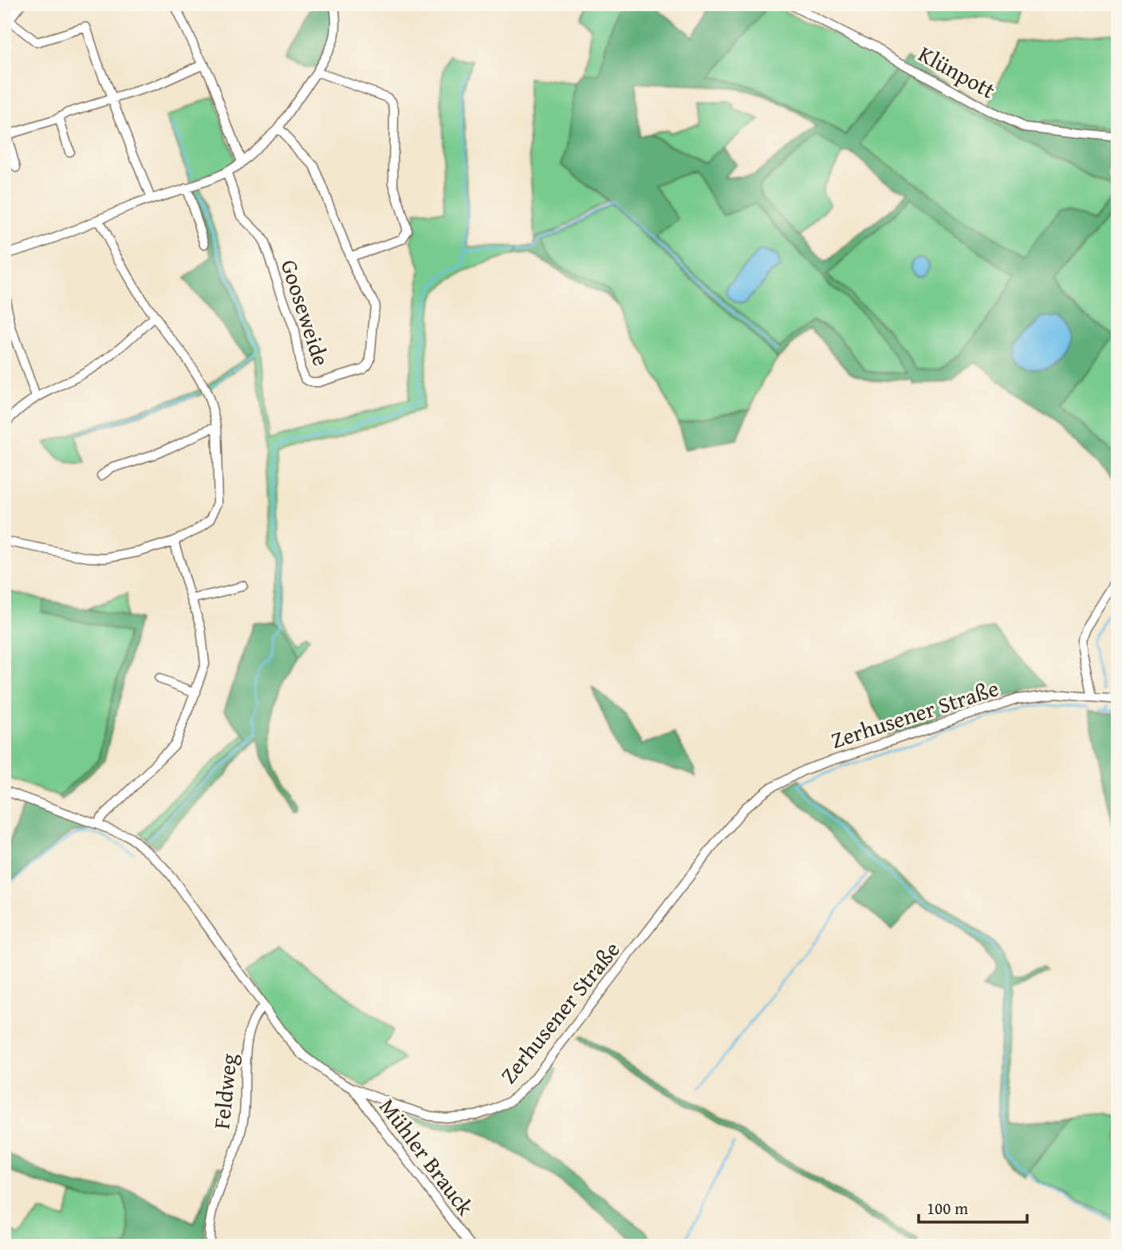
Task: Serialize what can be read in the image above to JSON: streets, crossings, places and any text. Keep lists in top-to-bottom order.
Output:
{
  "streets": {
    "street": [
      "Klünpott",
      "Gooseweide",
      "Zerhusener Straße",
      "Feldweg",
      "Mühler Brauck"
    ]
  },
  "crossings": [
    ["Zerhusener Straße", "Feldweg"],
    ["Zerhusener Straße", "Mühler Brauck"]
  ],
  "scale_bar": "100 m"
}
